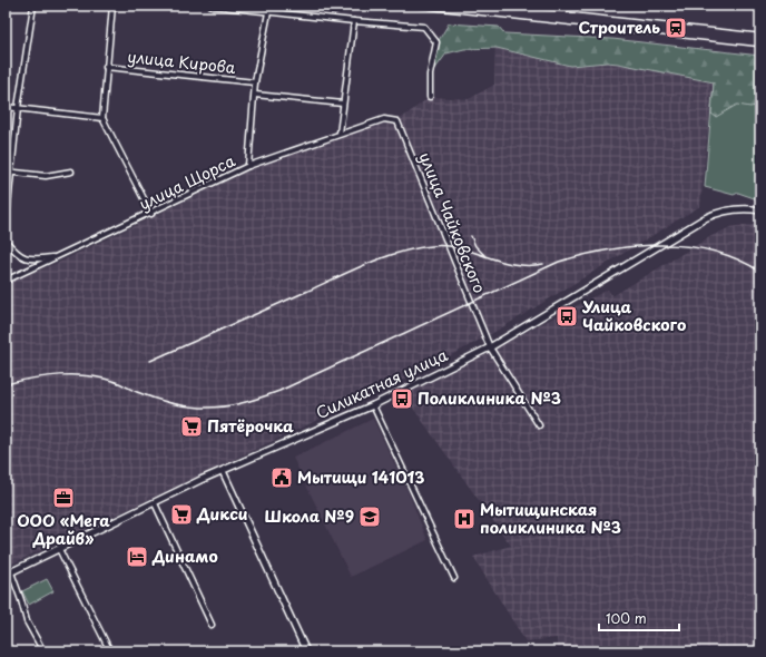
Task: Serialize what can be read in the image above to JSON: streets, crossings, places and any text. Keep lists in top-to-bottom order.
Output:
{
  "streets": {
    "street": [
      "улица Кирова",
      "улица Щорса",
      "улица Чайковского",
      "Силикатная улица"
    ]
  },
  "crossings": [
    ["улица Щорса", "улица Чайковского"],
    ["улица Чайковского", "Силикатная улица"]
  ],
  "places": {
    "station": ["Строитель"],
    "bus stop": ["Улица Чайковского", "Поликлиника №3"],
    "supermarket": ["Пятёрочка", "Дикси"],
    "public building": ["Мытищи 141013"],
    "office": ["ООО «Мега Драйв»"],
    "school or university": ["Школа №9"],
    "hospital": ["Мытищинская поликлиника №3"],
    "hotel": ["Динамо"]
  },
  "scale_bar": "100 m"
}
